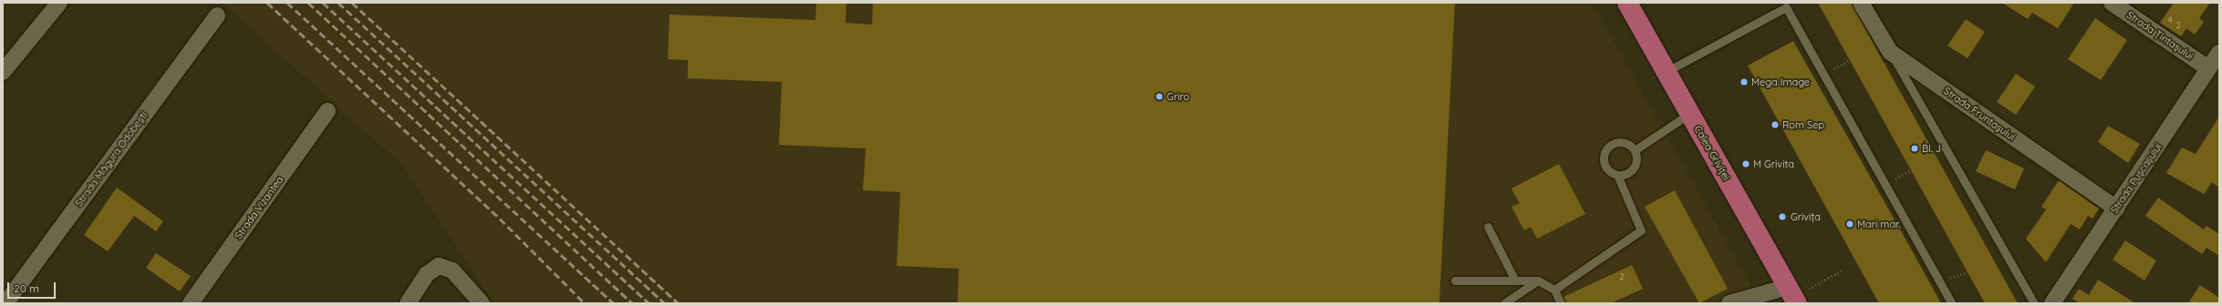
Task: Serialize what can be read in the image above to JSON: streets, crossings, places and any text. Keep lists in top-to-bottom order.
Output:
{
  "streets": {
    "main road": ["Calea Griviței"],
    "street": [
      "Strada Țintașului",
      "Strada Fruntașului",
      "Strada Măgura Odobești",
      "Strada Pușcașului",
      "Strada Vizantea"
    ]
  },
  "crossings": [
    ["Strada Țintașului", "Strada Pușcașului"],
    ["Strada Fruntașului", "Strada Pușcașului"]
  ],
  "places": [
    "Mega Image",
    "Griro",
    "Rom Sep",
    "Bl. J",
    "M Grivita",
    "Grivița",
    "Mari mar."
  ],
  "house_numbers": ["4", "2", "2"],
  "scale_bar": "20 m"
}
